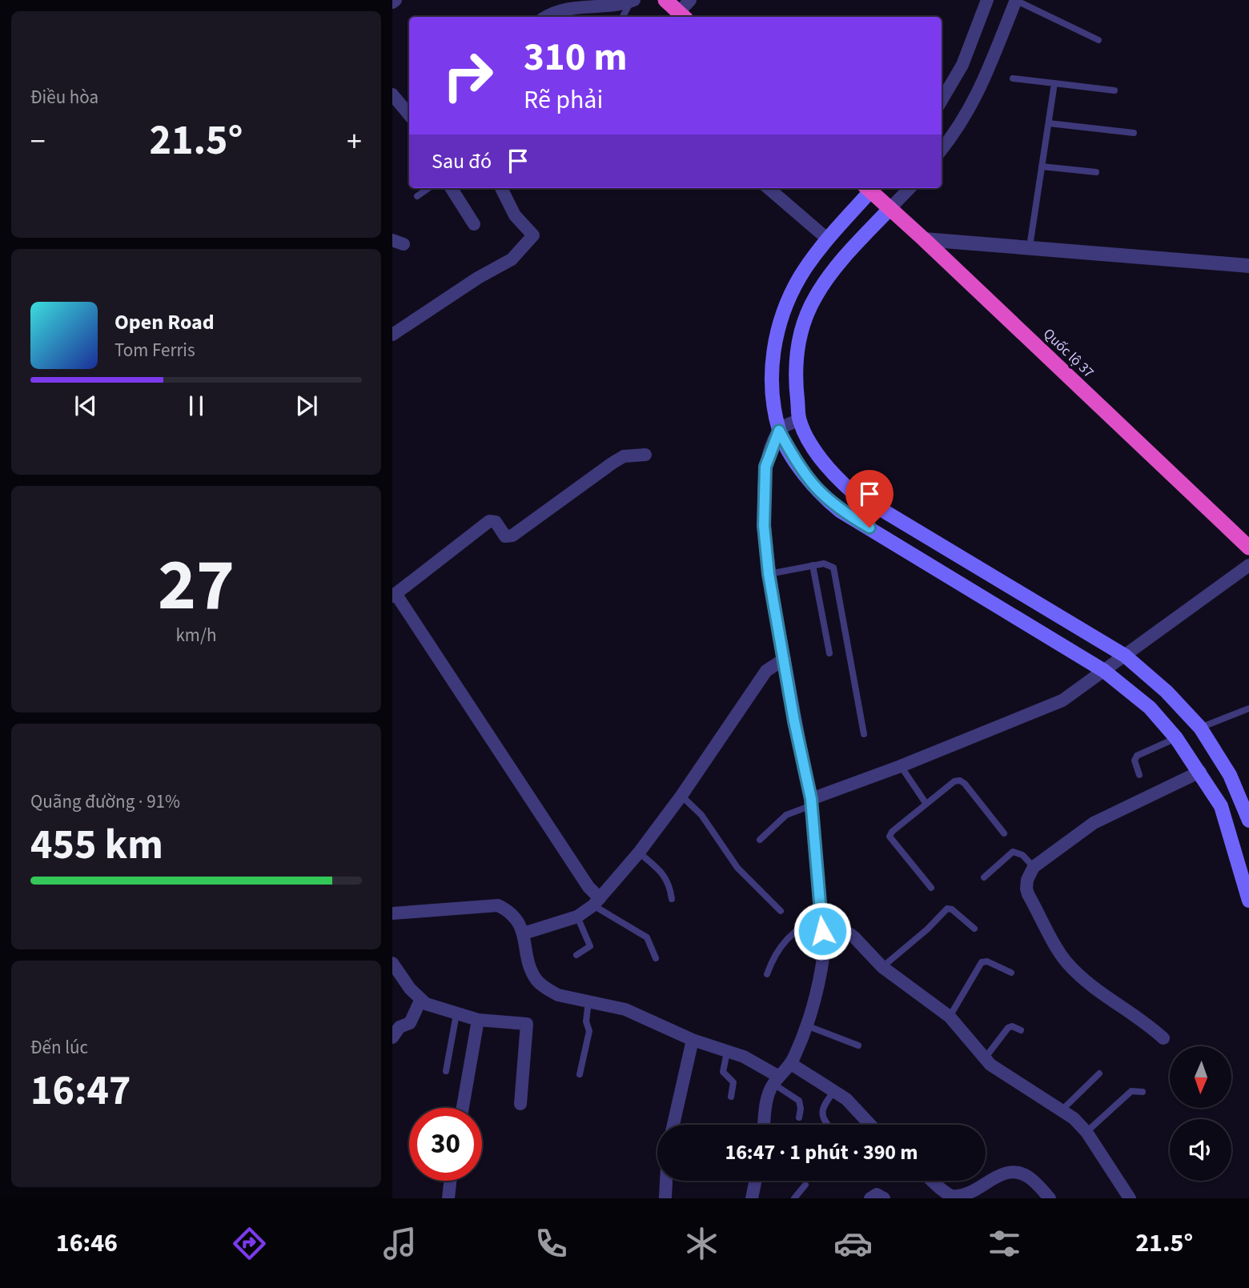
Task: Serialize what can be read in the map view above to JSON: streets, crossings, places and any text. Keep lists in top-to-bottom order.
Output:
{
  "streets": {
    "highway": ["Quốc lộ 37"]
  },
  "north": "bottom",
  "page": {
    "tile": [
      "Điều hòa",
      ["27", "km/h"],
      ["Quãng đường · 91%", "455 km"],
      ["Đến lúc", "16:47"]
    ],
    "turn": ["310 m", "Rẽ phải"],
    "heat": ["−", "21.5°", "+"],
    "then": "Sau đó",
    "song": ["Open Road", "Tom Ferris"],
    "limit": "30",
    "trip": "16:47 · 1 phút · 390 m",
    "tabs": ["16:46", "21.5°"]
  }
}
